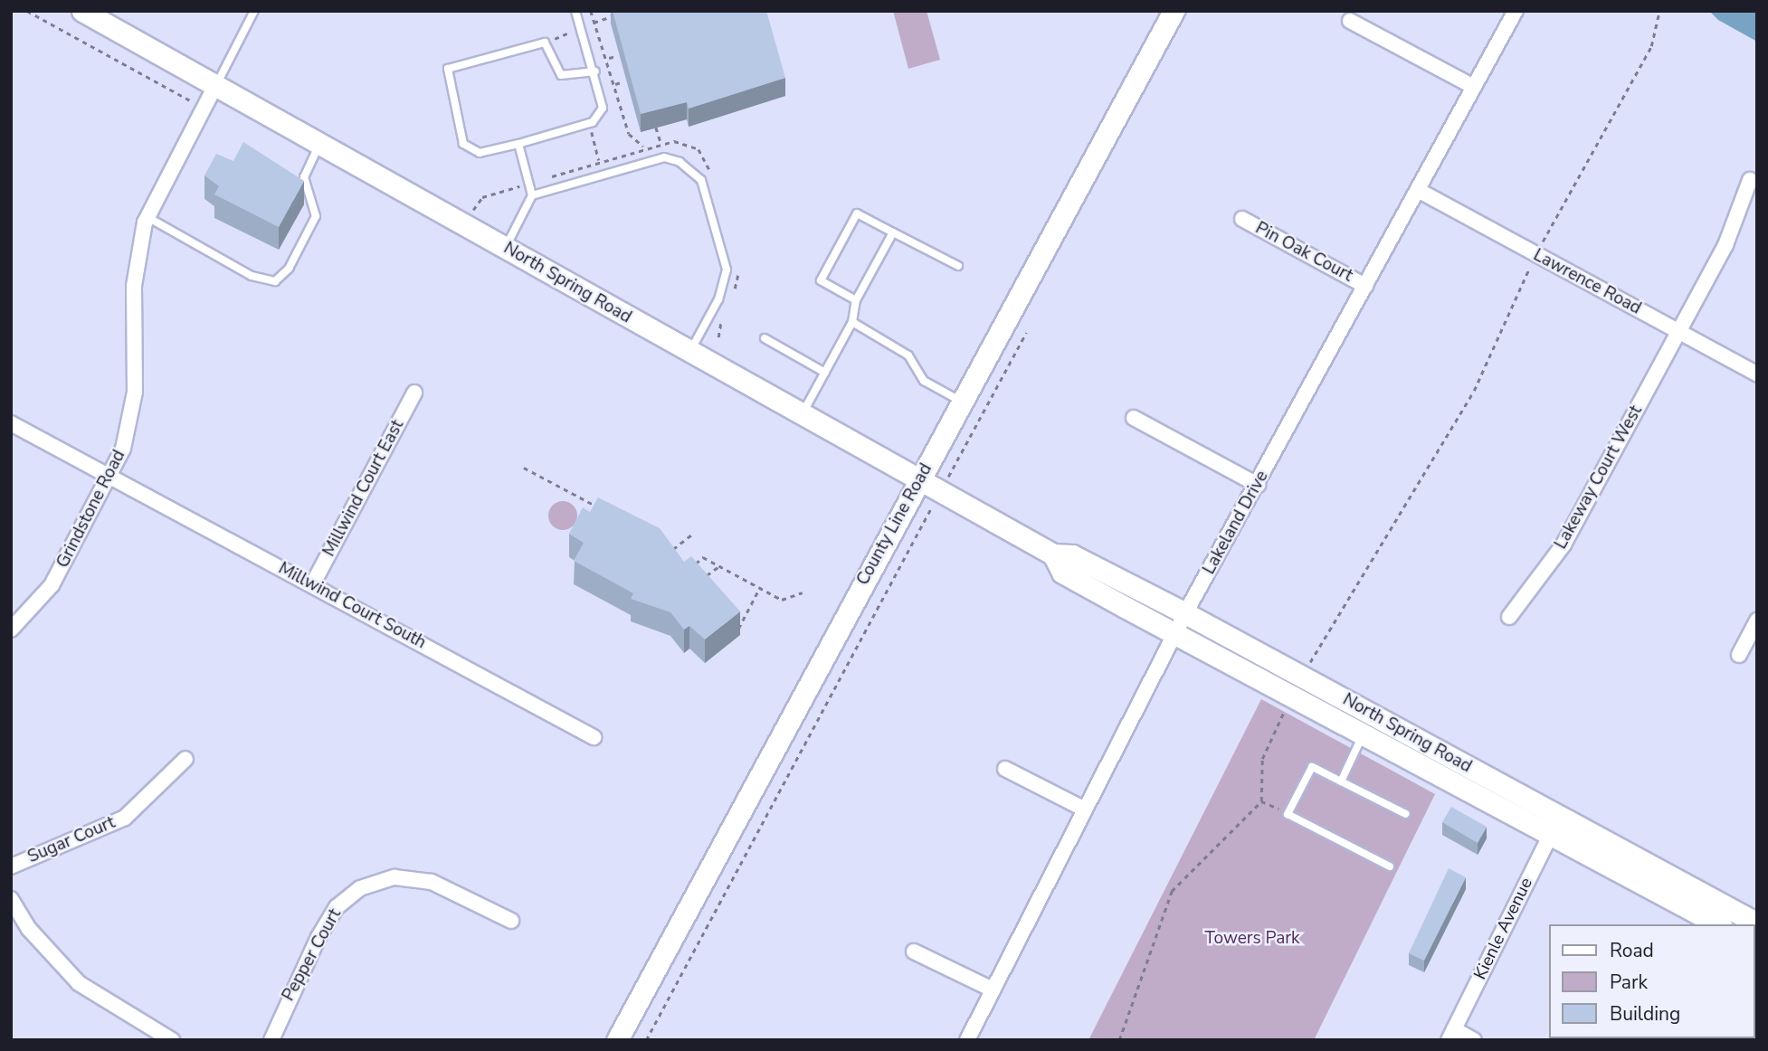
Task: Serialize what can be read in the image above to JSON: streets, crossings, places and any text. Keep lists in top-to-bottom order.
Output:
{
  "streets": {
    "main road": ["North Spring Road", "County Line Road"],
    "street": [
      "Pin Oak Court",
      "Lawrence Road",
      "Lakeway Court West",
      "Millwind Court East",
      "Grindstone Road",
      "Lakeland Drive",
      "Millwind Court South",
      "Sugar Court",
      "Kienle Avenue",
      "Pepper Court"
    ]
  },
  "crossings": [
    ["Pin Oak Court", "Lakeland Drive"],
    ["Lawrence Road", "Lakeway Court West"],
    ["Lawrence Road", "Lakeland Drive"],
    ["North Spring Road", "Grindstone Road"],
    ["North Spring Road", "Lakeland Drive"],
    ["North Spring Road", "County Line Road"],
    ["North Spring Road", "Kienle Avenue"],
    ["Millwind Court East", "Millwind Court South"],
    ["Grindstone Road", "Millwind Court South"]
  ],
  "parks": ["Towers Park"],
  "legend": ["Road", "Park", "Building"]
}
